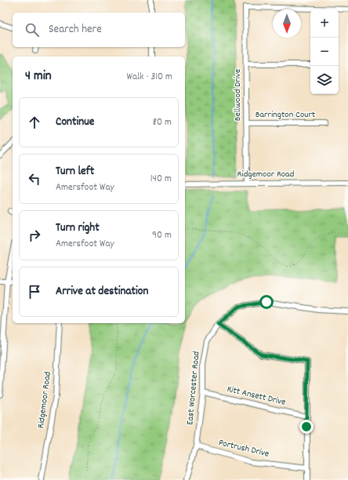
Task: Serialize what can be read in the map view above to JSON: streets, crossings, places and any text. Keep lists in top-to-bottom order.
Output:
{
  "streets": {
    "street": [
      "Bellwood Drive",
      "Barrington Court",
      "Ridgemoor Road",
      "East Worcester Road",
      "Kitt Ansett Drive",
      "Portrush Drive"
    ]
  },
  "crossings": [
    ["Bellwood Drive", "Barrington Court"],
    ["Bellwood Drive", "Ridgemoor Road"],
    ["East Worcester Road", "Kitt Ansett Drive"],
    ["East Worcester Road", "Portrush Drive"]
  ],
  "north": "bottom",
  "page": {
    "map_buttons": ["+", "−"],
    "search": "Search here",
    "heading": ["4 min", "Walk · 310 m"],
    "list": [
      ["Continue", "80 m"],
      ["Turn left", "Amersfoot Way", "140 m"],
      ["Turn right", "Amersfoot Way", "90 m"],
      "Arrive at destination"
    ]
  }
}
